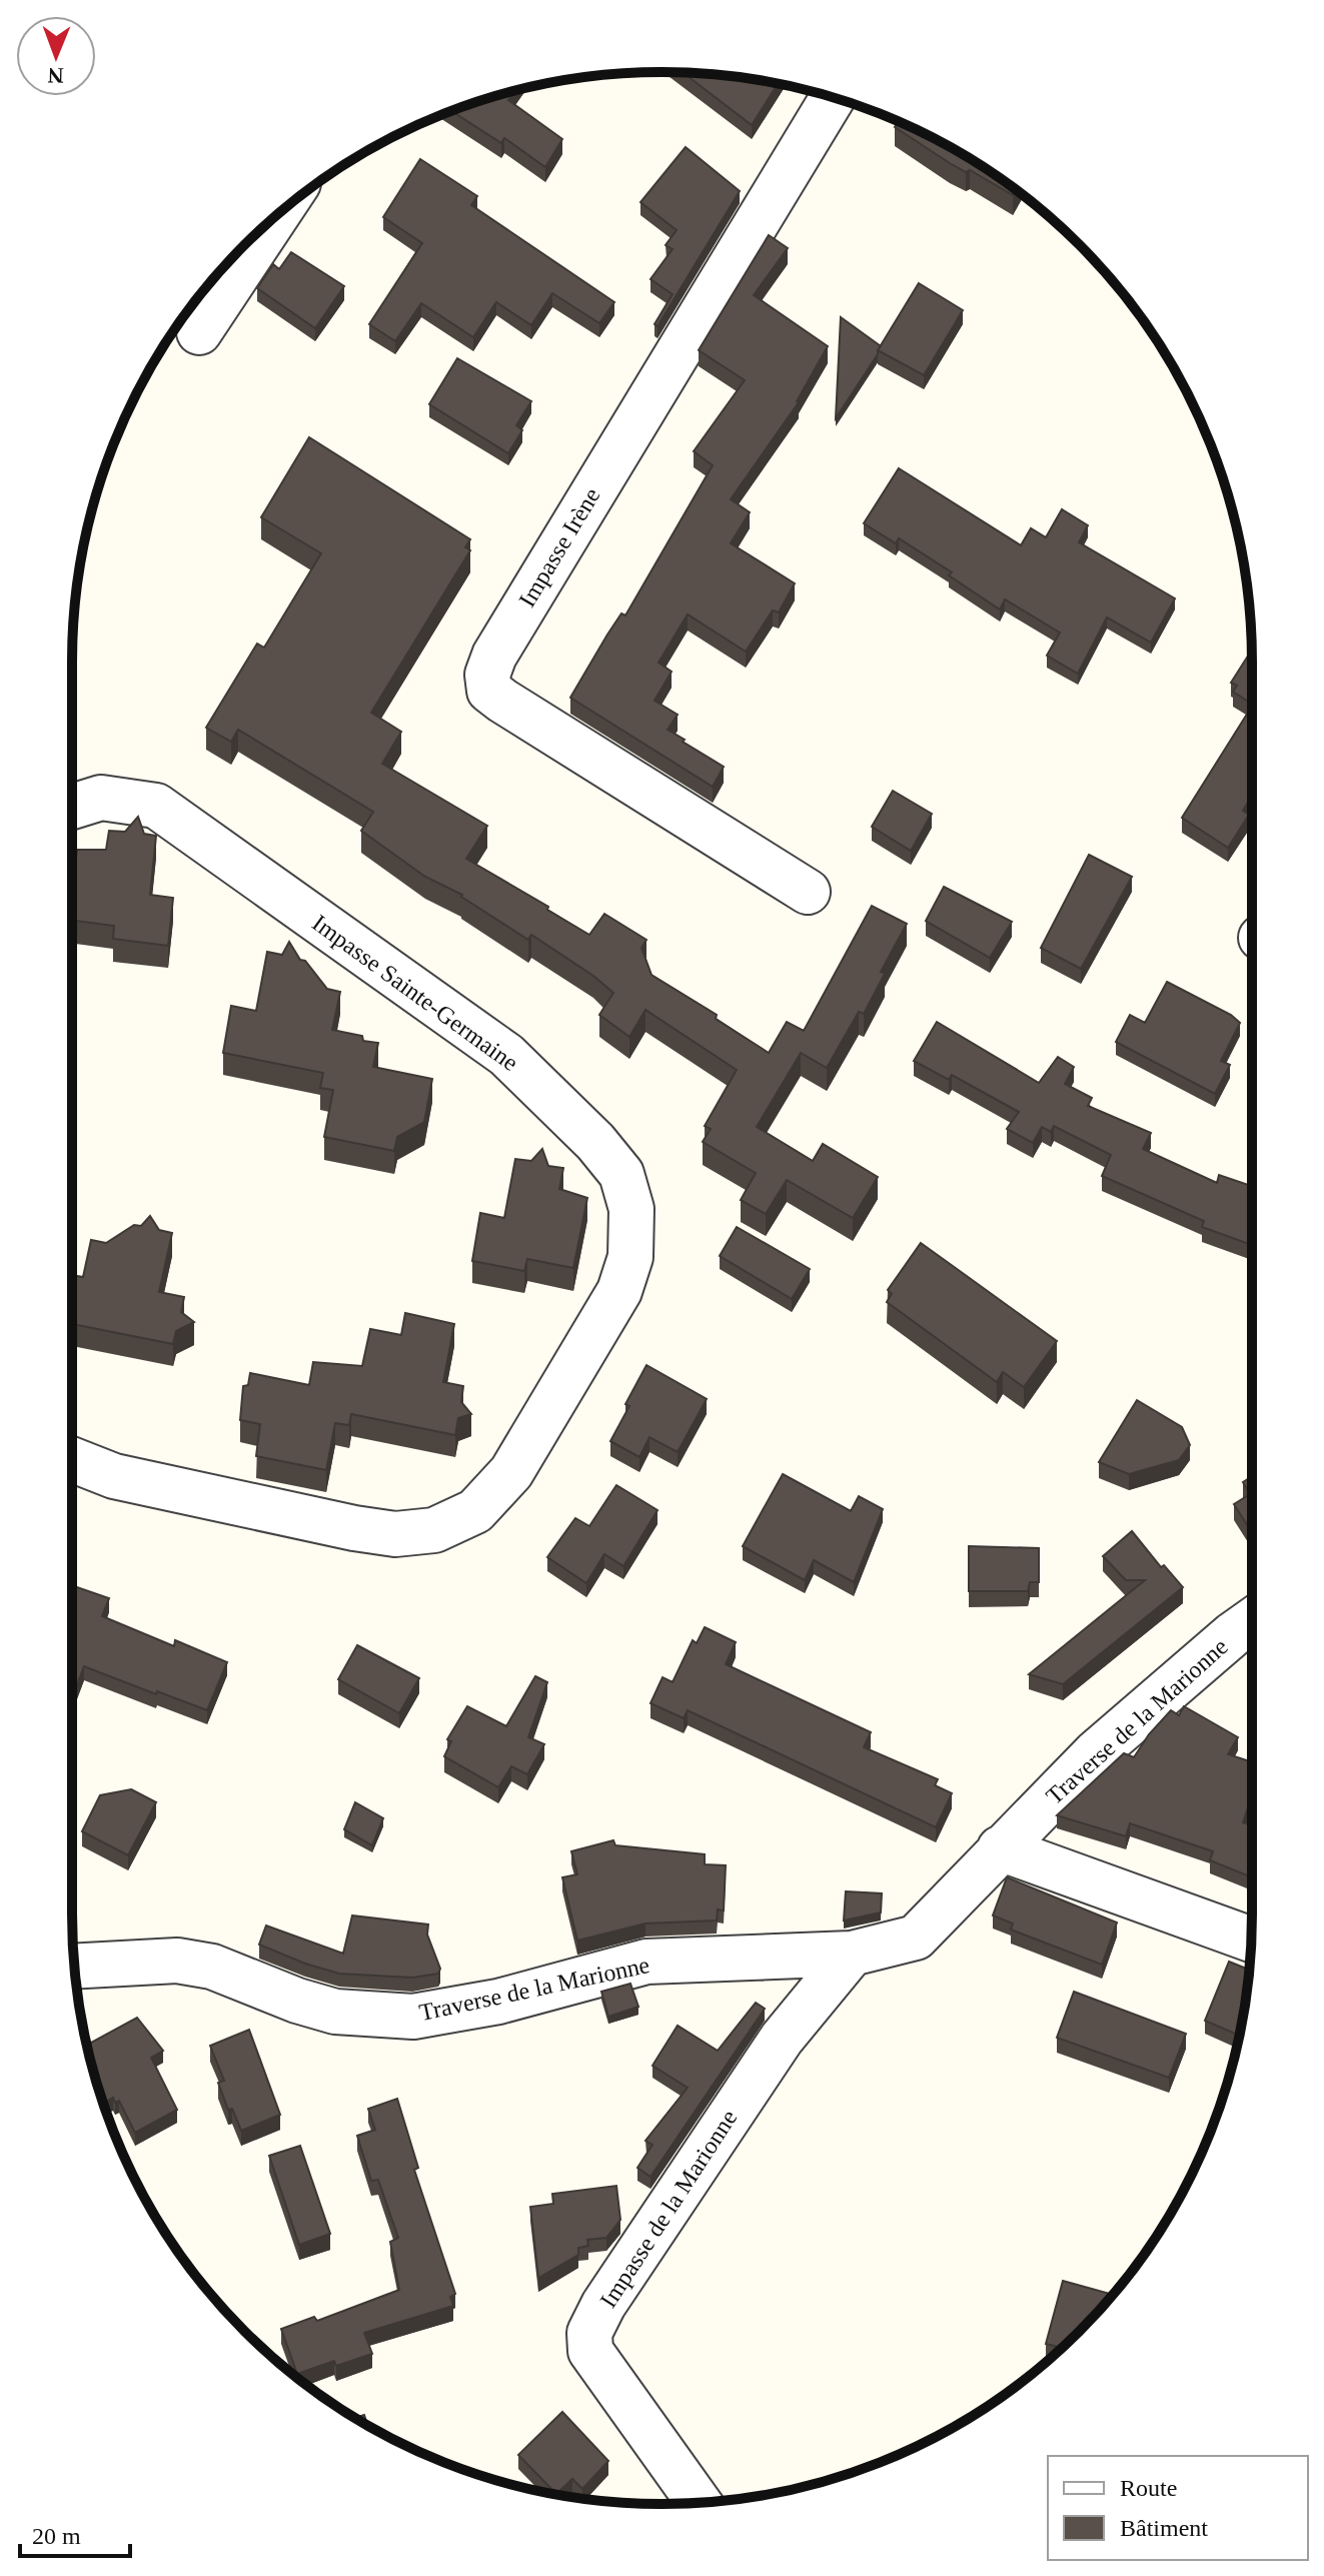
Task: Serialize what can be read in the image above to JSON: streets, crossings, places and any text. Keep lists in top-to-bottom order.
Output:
{
  "streets": {
    "street": [
      "Impasse Irène",
      "Impasse Sainte-Germaine",
      "Traverse de la Marionne",
      "Impasse de la Marionne"
    ]
  },
  "crossings": [
    ["Traverse de la Marionne", "Impasse de la Marionne"]
  ],
  "legend": ["Route", "Bâtiment"],
  "scale_bar": "20 m",
  "north": "bottom"
}
